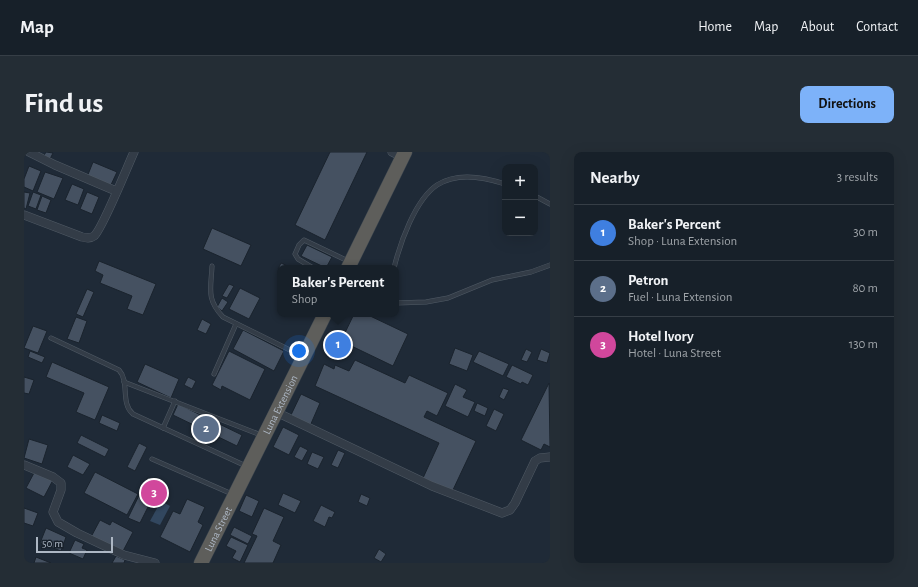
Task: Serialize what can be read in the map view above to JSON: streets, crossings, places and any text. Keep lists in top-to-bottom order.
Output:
{
  "streets": {
    "highway": ["Luna Extension", "Luna Street"]
  },
  "crossings": [
    ["Luna Extension", "Luna Street"]
  ],
  "scale_bar": "50 m",
  "page": {
    "header": "Map",
    "nav": [
      "Home",
      "Map",
      "About",
      "Contact"
    ],
    "buttons": "Directions",
    "title": "Find us",
    "heading": ["Nearby", "3 results"],
    "map_buttons": ["+", "−"],
    "list": [
      {
        "mark": "1",
        "name": "Baker's Percent",
        "note": "Shop · Luna Extension",
        "value": "30 m"
      },
      {
        "mark": "2",
        "name": "Petron",
        "note": "Fuel · Luna Extension",
        "value": "80 m"
      },
      {
        "mark": "3",
        "name": "Hotel Ivory",
        "note": "Hotel · Luna Street",
        "value": "130 m"
      }
    ],
    "popup": ["Baker's Percent", "Shop"],
    "pins": ["1", "2", "3"],
    "scale": "50 m"
  }
}
